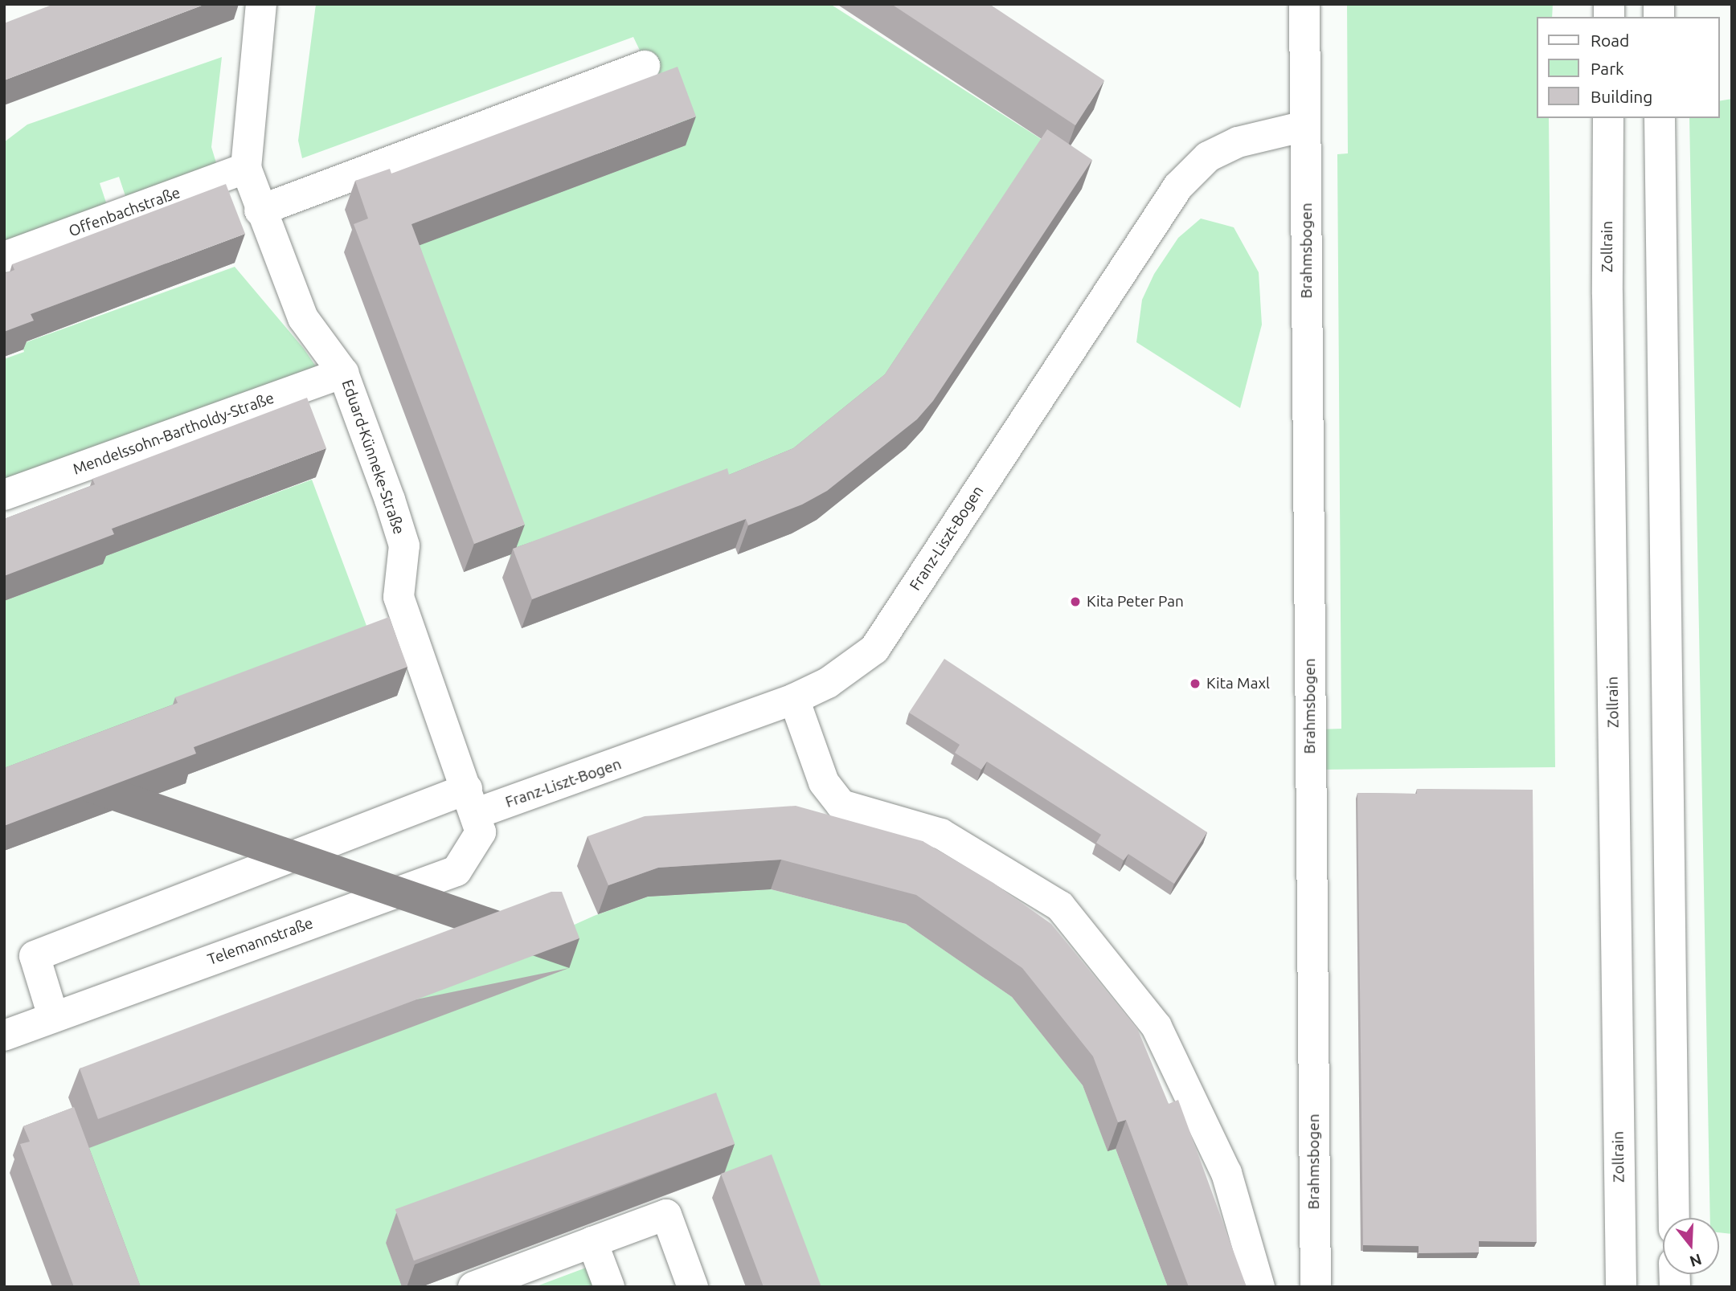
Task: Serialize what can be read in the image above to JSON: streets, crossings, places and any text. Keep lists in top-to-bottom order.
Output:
{
  "streets": {
    "street": [
      "Offenbachstraße",
      "Zollrain",
      "Brahmsbogen",
      "Mendelssohn-Bartholdy-Straße",
      "Eduard-Künneke-Straße",
      "Franz-Liszt-Bogen",
      "Telemannstraße"
    ]
  },
  "crossings": [
    ["Offenbachstraße", "Eduard-Künneke-Straße"],
    ["Brahmsbogen", "Franz-Liszt-Bogen"],
    ["Mendelssohn-Bartholdy-Straße", "Eduard-Künneke-Straße"],
    ["Eduard-Künneke-Straße", "Franz-Liszt-Bogen"],
    ["Eduard-Künneke-Straße", "Telemannstraße"],
    ["Franz-Liszt-Bogen", "Telemannstraße"]
  ],
  "places": ["Kita Peter Pan", "Kita Maxl"],
  "legend": ["Road", "Park", "Building"],
  "north": "bottom"
}
